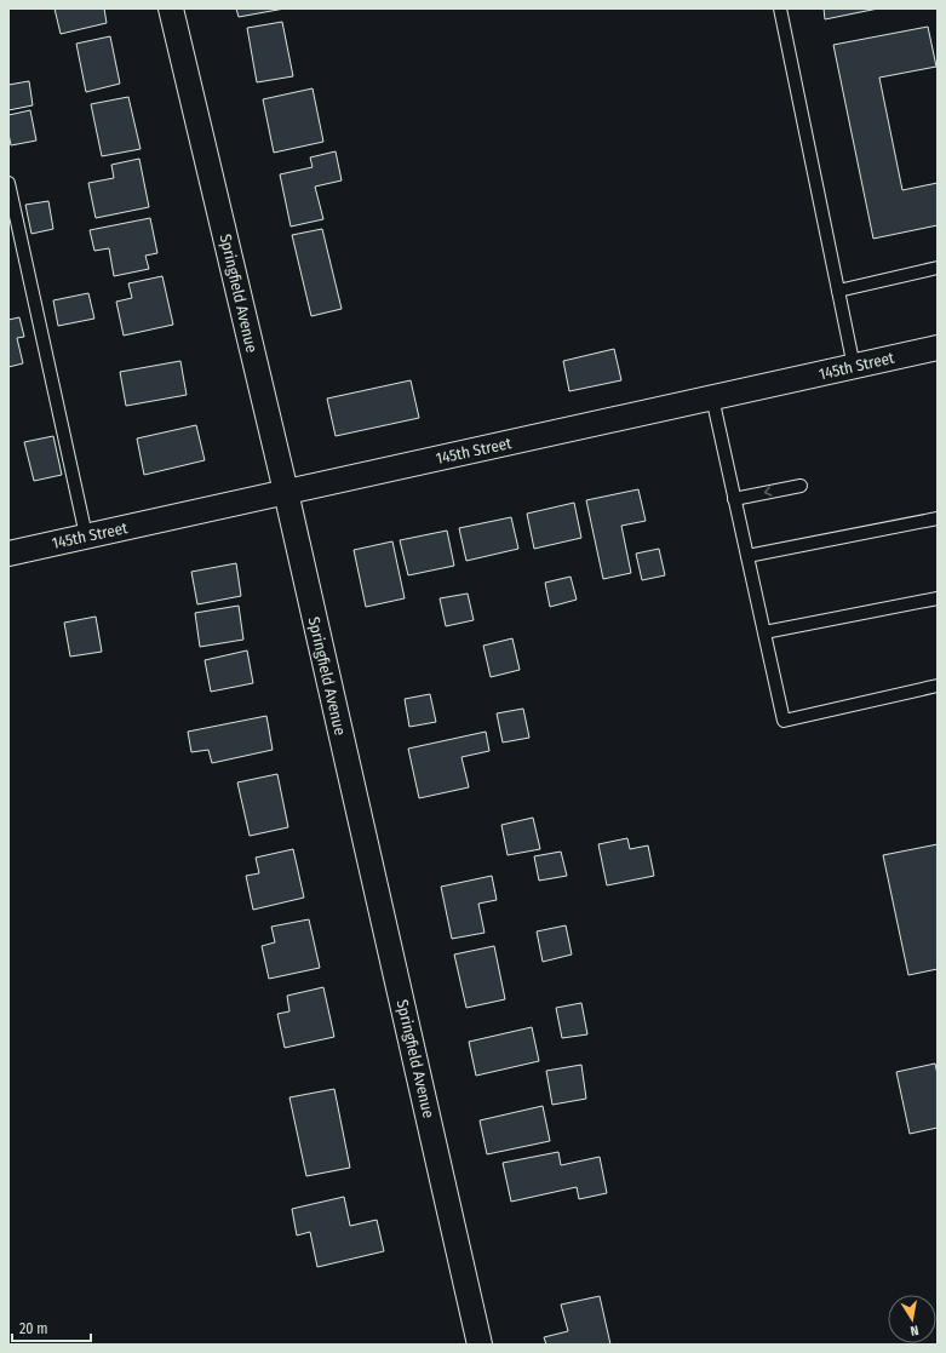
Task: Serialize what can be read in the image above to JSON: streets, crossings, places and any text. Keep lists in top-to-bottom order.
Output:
{
  "streets": {
    "street": ["Springfield Avenue", "145th Street"]
  },
  "crossings": [
    ["Springfield Avenue", "145th Street"]
  ],
  "scale_bar": "20 m",
  "north": "bottom"
}
